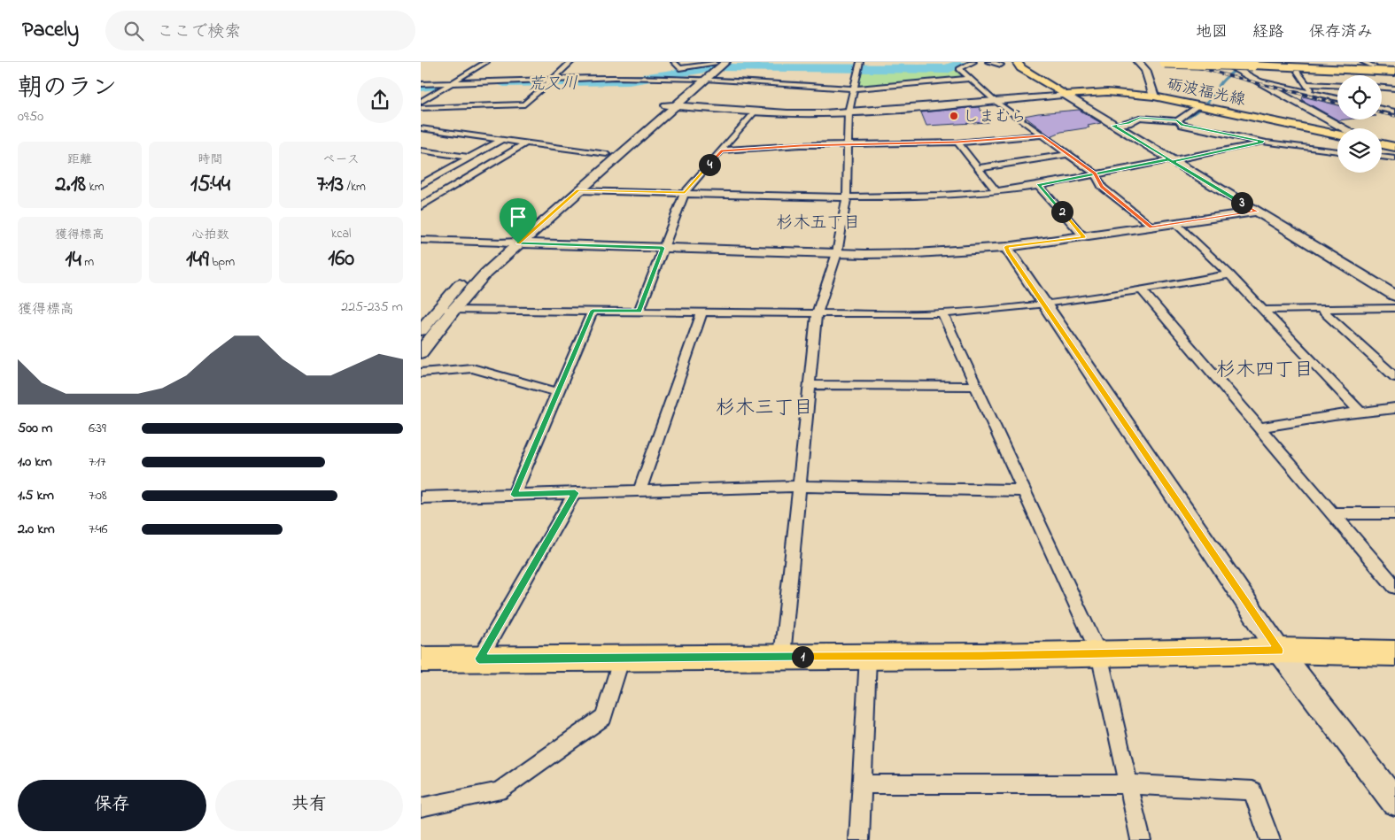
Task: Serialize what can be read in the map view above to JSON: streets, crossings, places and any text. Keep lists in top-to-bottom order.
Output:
{
  "streets": {
    "main road": ["砺波福光線"]
  },
  "districts": ["杉木五丁目", "杉木四丁目", "杉木三丁目"],
  "water": ["荒又川"],
  "places": ["しまむら"],
  "page": {
    "header": "Pacely",
    "search": "ここで検索",
    "nav": ["地図", "経路", "保存済み"],
    "heading": ["朝のラン", "09:50"],
    "stats": [
      ["距離", "2.18 km"],
      ["時間", "15:44"],
      ["ペース", "7:13 /km"],
      ["獲得標高", "14 m"],
      ["心拍数", "149 bpm"],
      ["kcal", "160"]
    ],
    "pins": [
      "4",
      "3",
      "2",
      "1"
    ],
    "chart": ["獲得標高", "225–235 m"],
    "list": [
      {
        "name": "500 m",
        "note": "6:39"
      },
      {
        "name": "1.0 km",
        "note": "7:17"
      },
      {
        "name": "1.5 km",
        "note": "7:08"
      },
      {
        "name": "2.0 km",
        "note": "7:46"
      }
    ],
    "buttons": ["保存", "共有"]
  }
}
